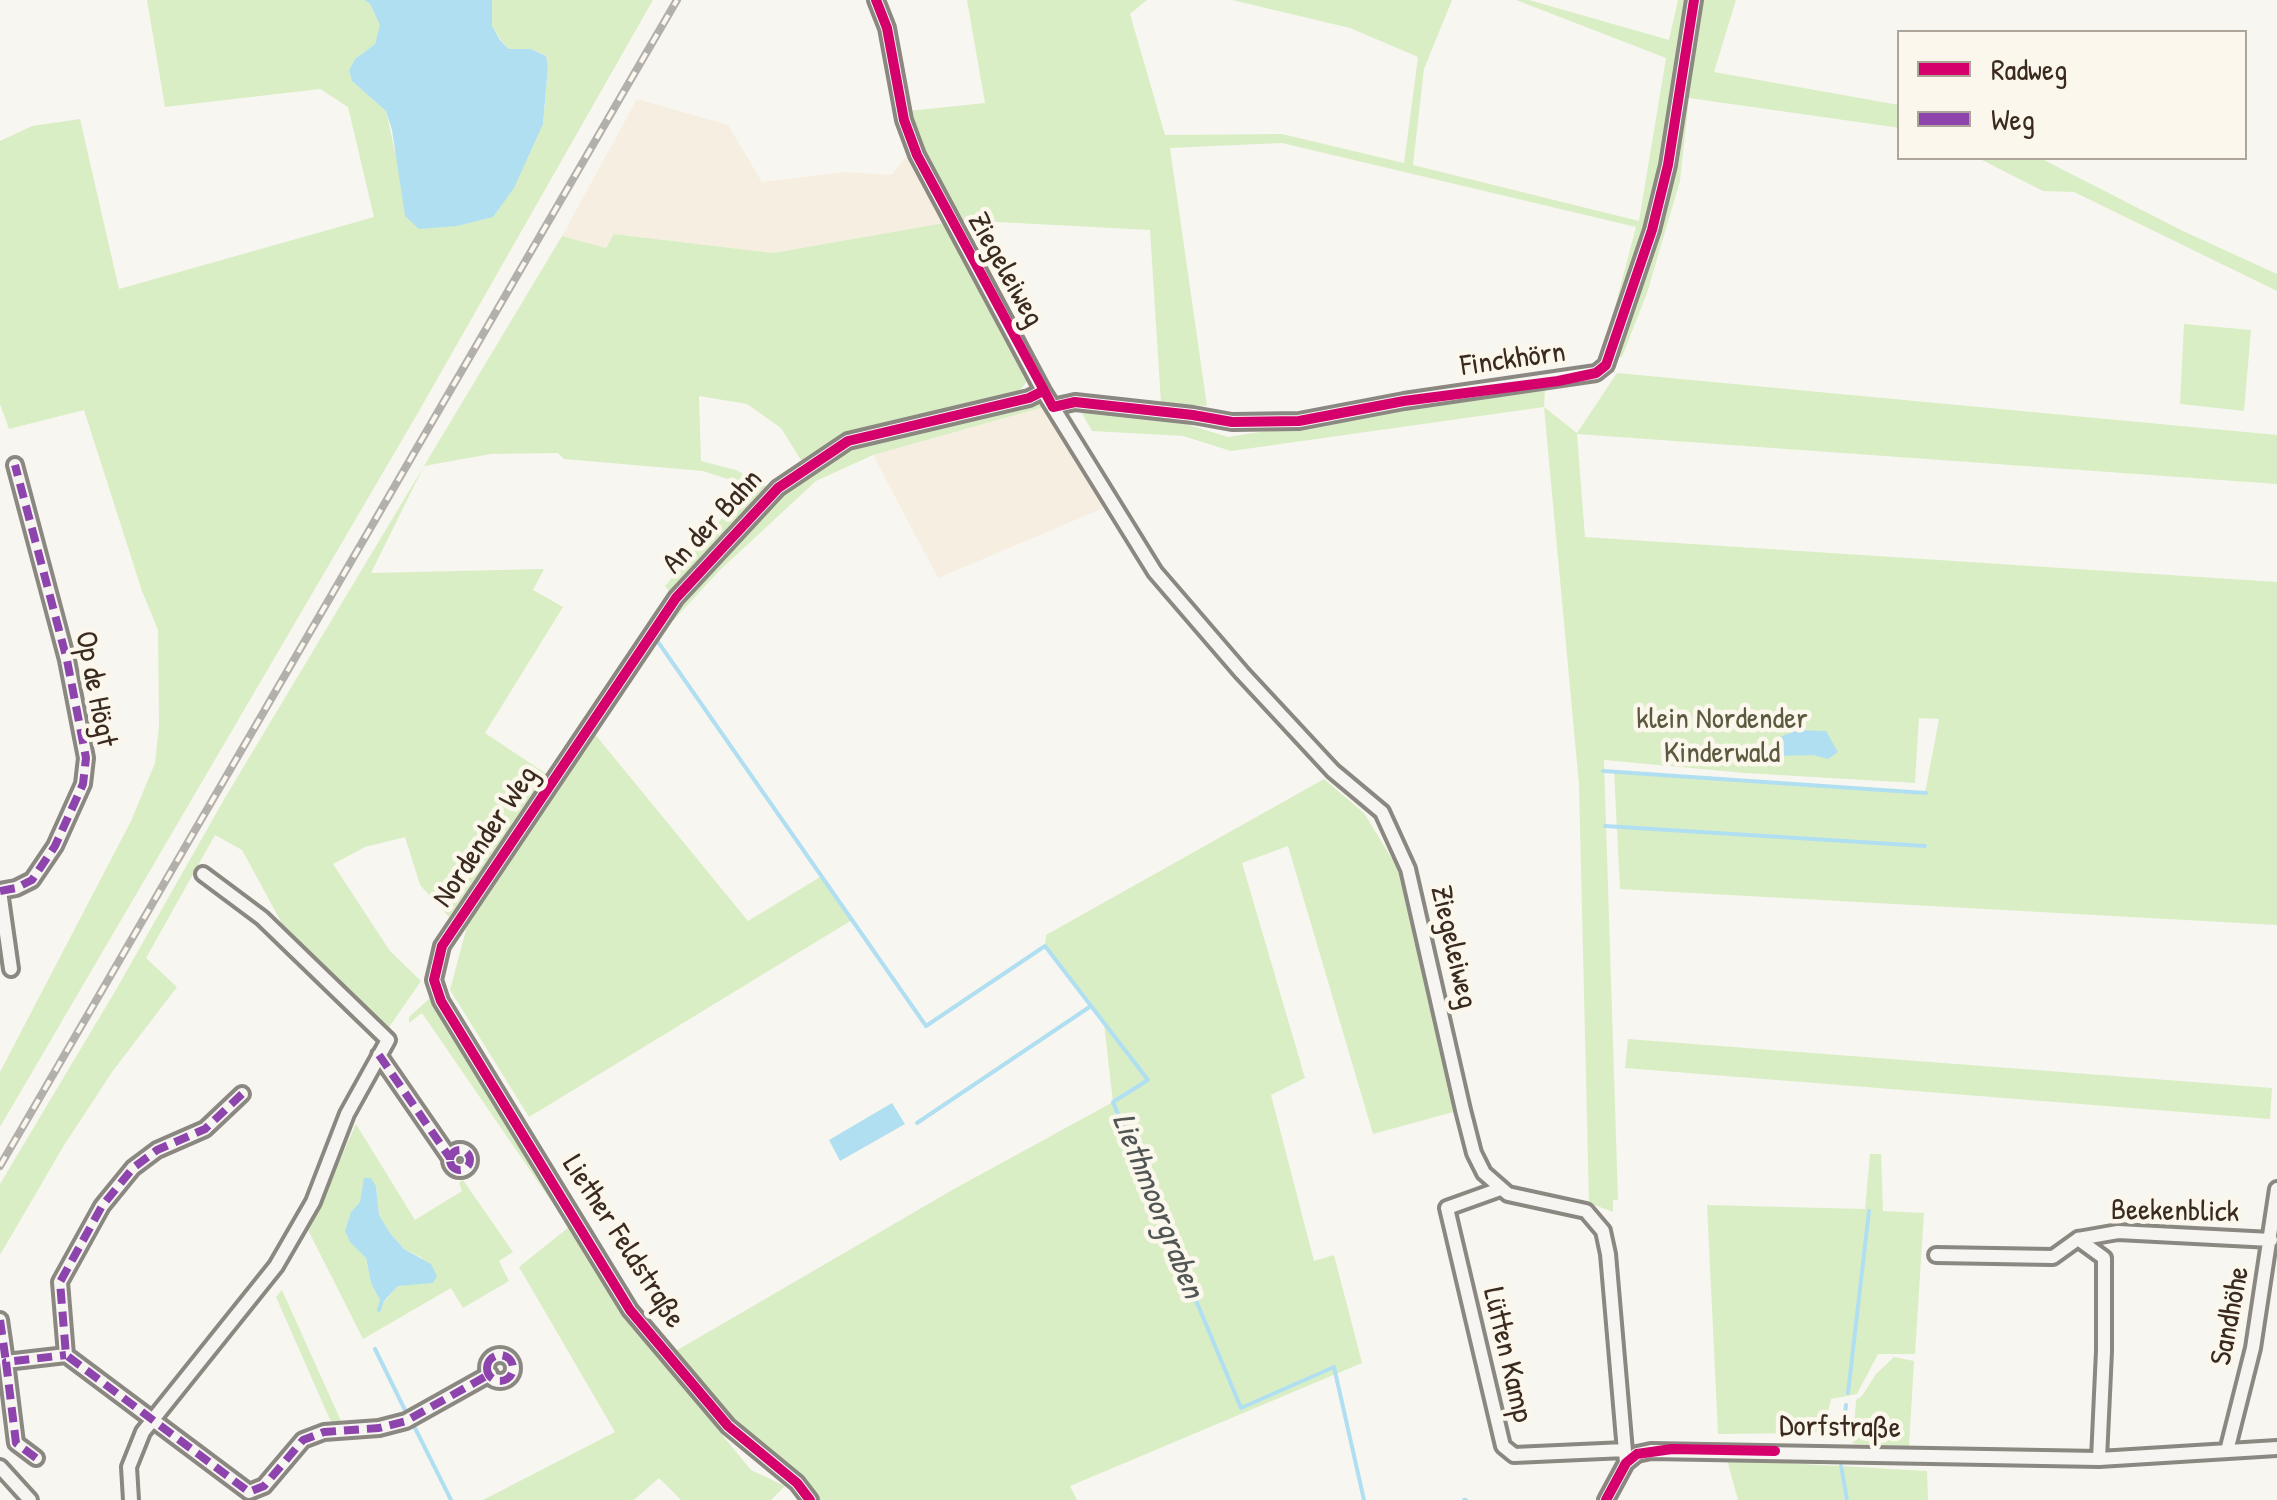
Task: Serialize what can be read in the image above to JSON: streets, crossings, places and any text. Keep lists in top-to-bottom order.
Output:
{
  "streets": {
    "street": [
      "Ziegeleiweg",
      "Finckhörn",
      "An der Bahn",
      "Op de Högt",
      "Nordender Weg",
      "Beekenblick",
      "Liether Feldstraße",
      "Sandhöhe",
      "Lütten Kamp",
      "Dorfstraße"
    ]
  },
  "crossings": [
    ["Ziegeleiweg", "Finckhörn"],
    ["Ziegeleiweg", "An der Bahn"],
    ["Ziegeleiweg", "Lütten Kamp"],
    ["An der Bahn", "Nordender Weg"],
    ["Nordender Weg", "Liether Feldstraße"],
    ["Beekenblick", "Sandhöhe"],
    ["Beekenblick", "Dorfstraße"],
    ["Sandhöhe", "Dorfstraße"],
    ["Lütten Kamp", "Dorfstraße"]
  ],
  "water": ["Liethmoorgraben"],
  "parks": ["klein Nordender Kinderwald"],
  "legend": ["Radweg", "Weg"]
}
